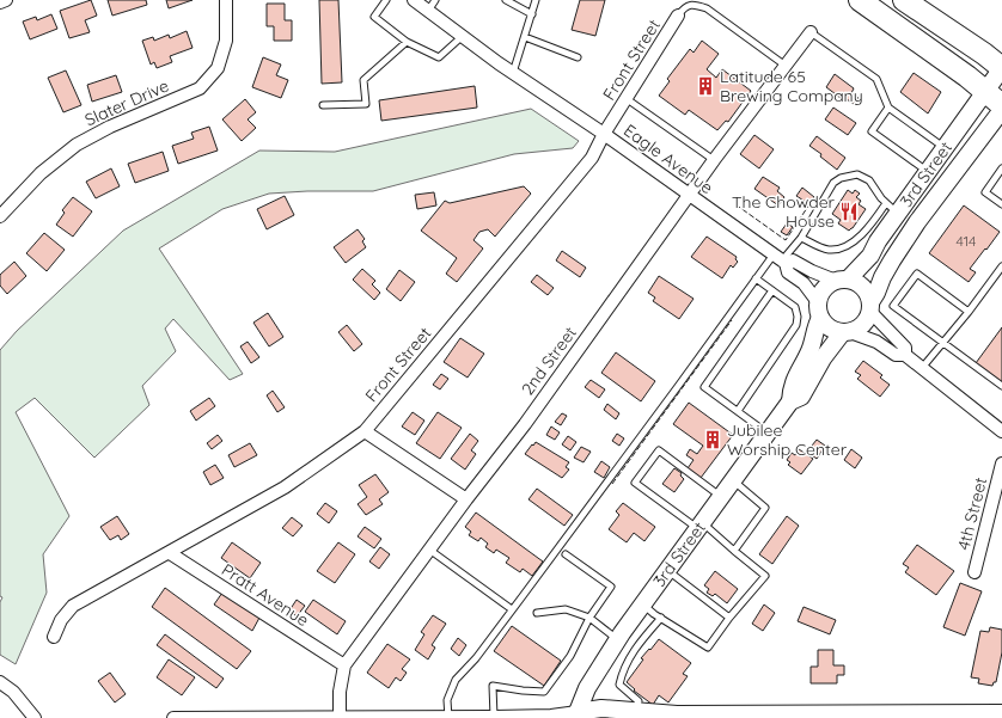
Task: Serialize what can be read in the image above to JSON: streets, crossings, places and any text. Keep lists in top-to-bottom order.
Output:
{
  "streets": {
    "street": [
      "Front Street",
      "Slater Drive",
      "Eagle Avenue",
      "3rd Street",
      "2nd Street",
      "4th Street",
      "Pratt Avenue"
    ]
  },
  "crossings": [
    ["Front Street", "Eagle Avenue"],
    ["Front Street", "Pratt Avenue"],
    ["Eagle Avenue", "3rd Street"],
    ["Eagle Avenue", "2nd Street"],
    ["2nd Street", "Pratt Avenue"]
  ],
  "places": {
    "building": ["Latitude 65 Brewing Company", "Jubilee Worship Center"],
    "restaurant": ["The Chowder House"]
  },
  "house_numbers": ["414"]
}
